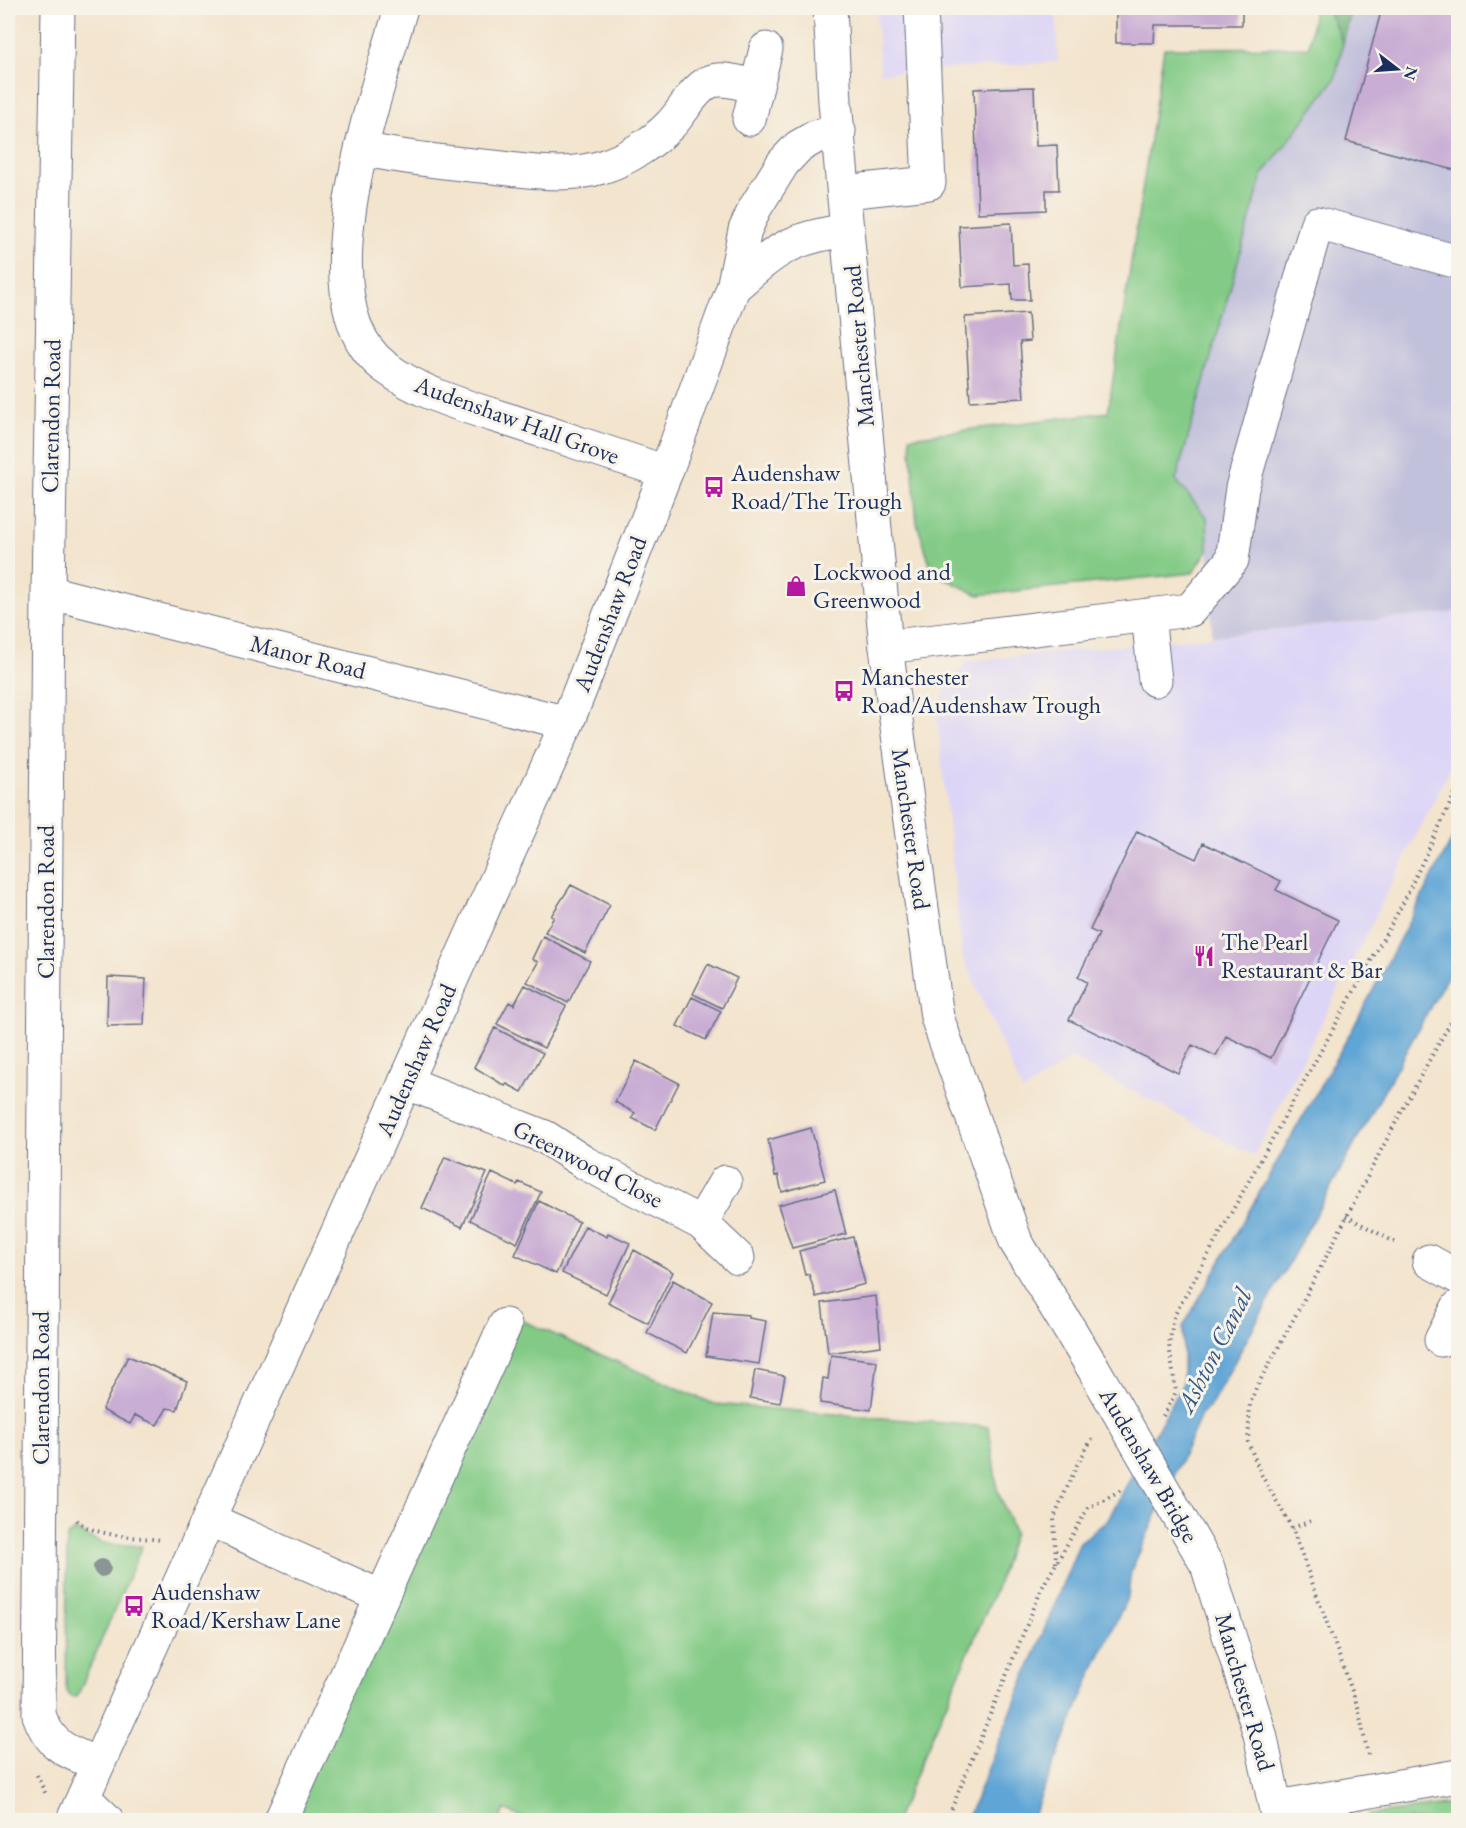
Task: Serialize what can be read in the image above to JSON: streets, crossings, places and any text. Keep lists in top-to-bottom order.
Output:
{
  "streets": {
    "main road": [
      "Manchester Road",
      "Clarendon Road",
      "Audenshaw Hall Grove",
      "Audenshaw Road",
      "Manor Road",
      "Greenwood Close",
      "Audenshaw Bridge"
    ]
  },
  "crossings": [
    ["Manchester Road", "Audenshaw Road"],
    ["Manchester Road", "Audenshaw Bridge"],
    ["Clarendon Road", "Audenshaw Road"],
    ["Clarendon Road", "Manor Road"],
    ["Audenshaw Hall Grove", "Audenshaw Road"],
    ["Audenshaw Road", "Manor Road"],
    ["Audenshaw Road", "Greenwood Close"]
  ],
  "water": ["Ashton Canal"],
  "places": {
    "bus stop": ["Audenshaw Road/The Trough", "Manchester Road/Audenshaw Trough", "Audenshaw Road/Kershaw Lane"],
    "shop": ["Lockwood and Greenwood"],
    "restaurant": ["The Pearl Restaurant & Bar"]
  },
  "north": "right"
}
